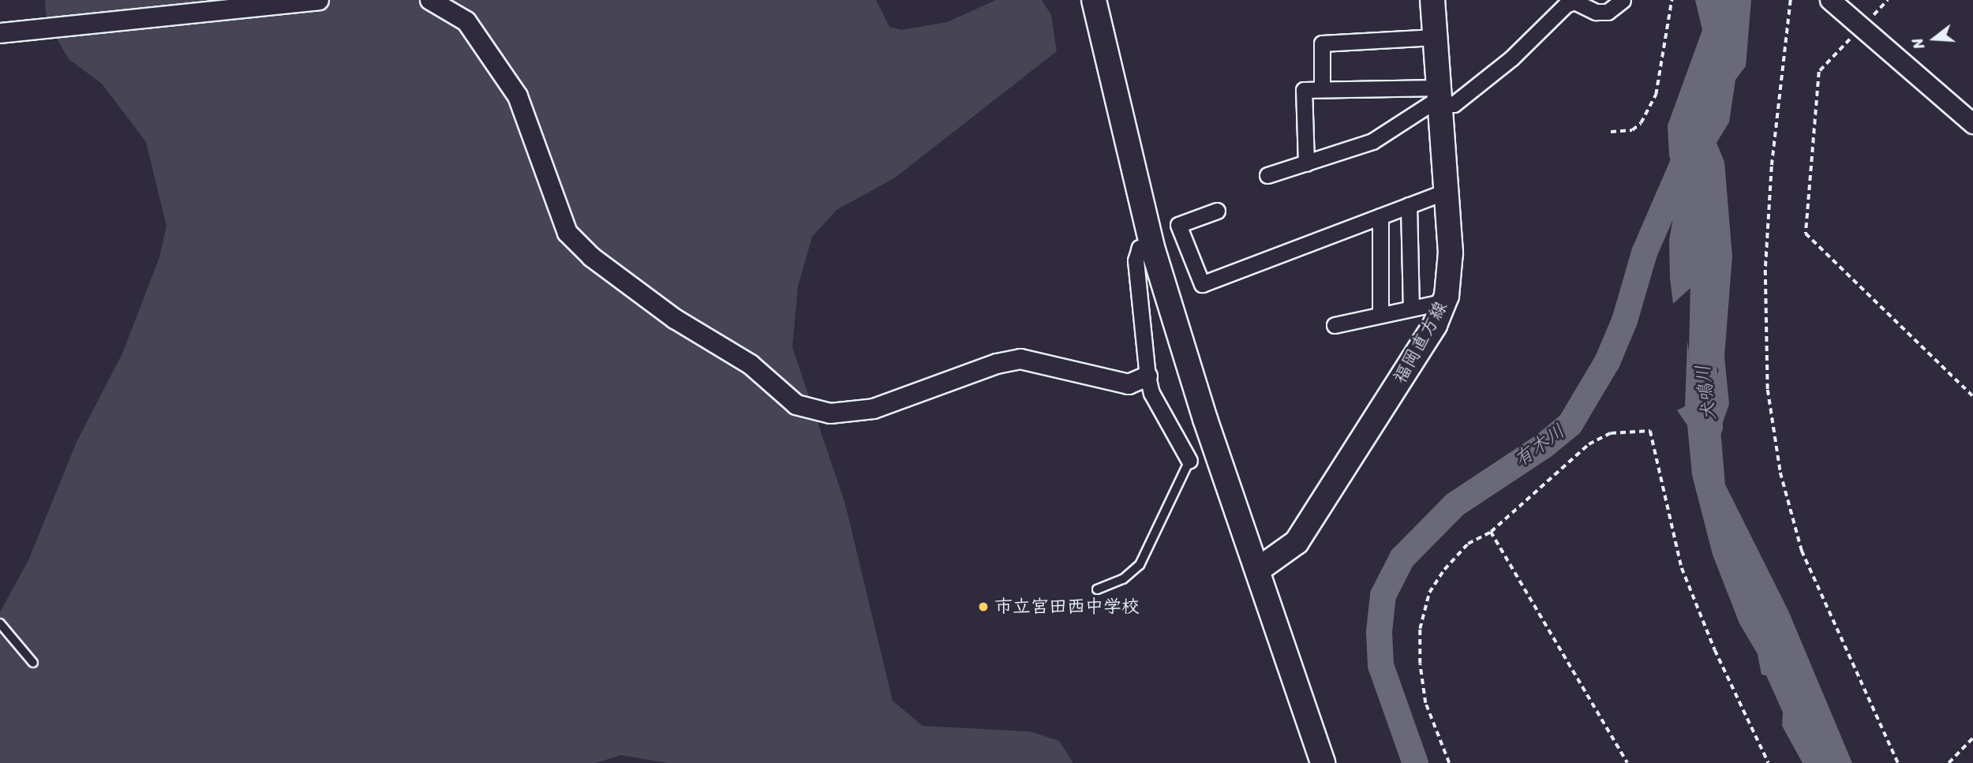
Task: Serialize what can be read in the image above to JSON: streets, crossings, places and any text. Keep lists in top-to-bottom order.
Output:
{
  "streets": {
    "main road": ["福岡直方線"]
  },
  "water": ["犬鳴川", "有木川"],
  "places": ["市立宮田西中学校"],
  "north": "left"
}
